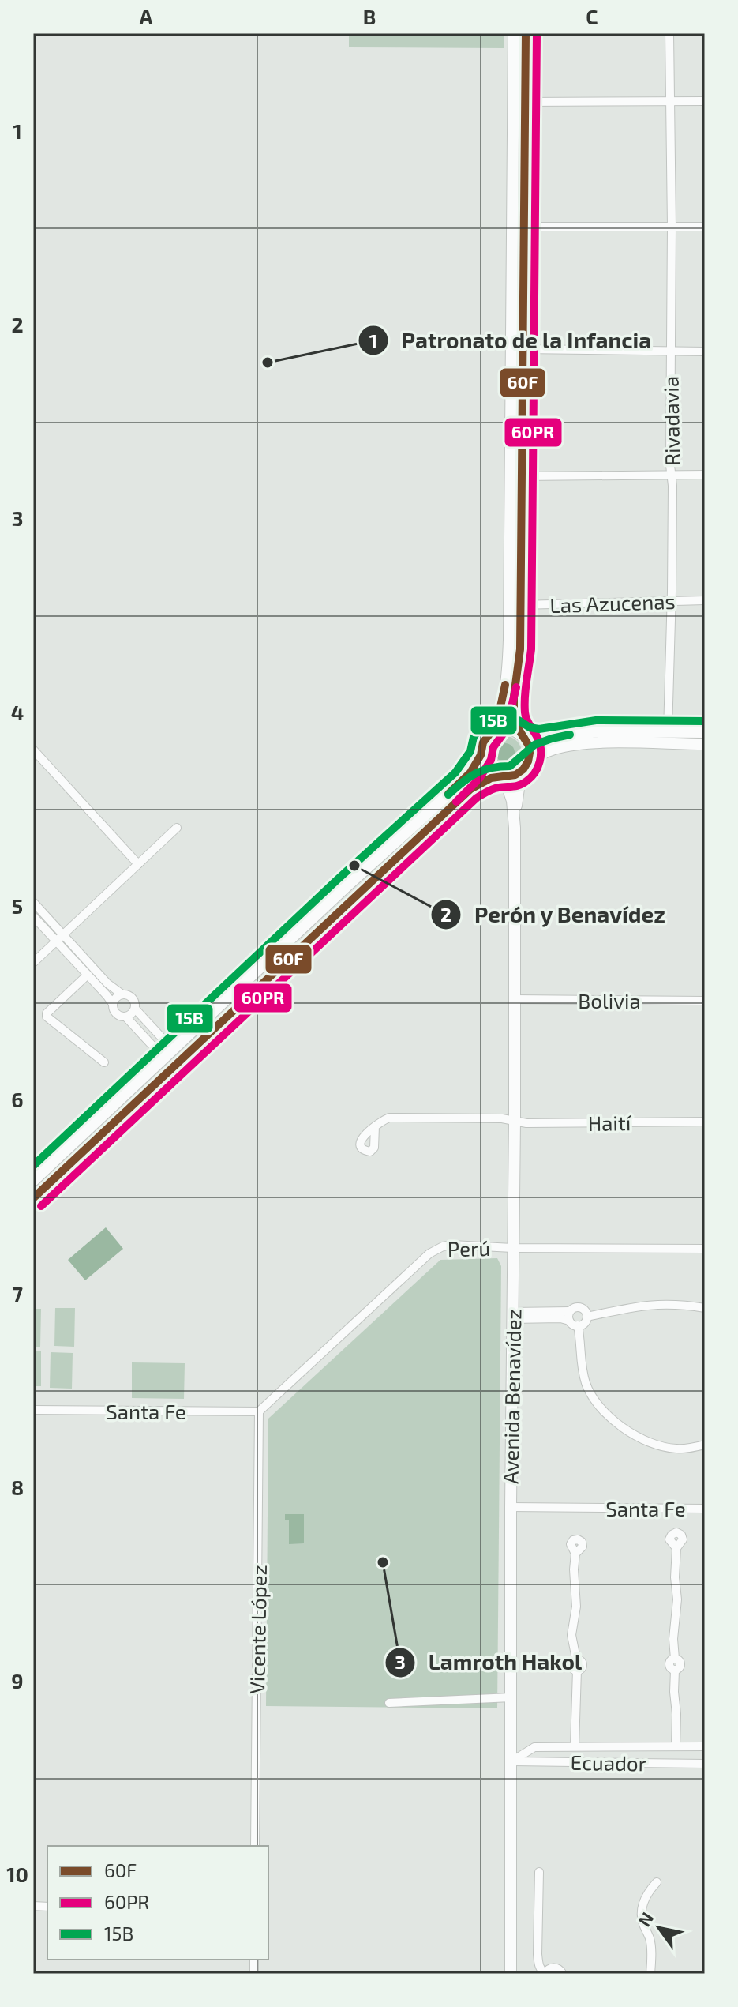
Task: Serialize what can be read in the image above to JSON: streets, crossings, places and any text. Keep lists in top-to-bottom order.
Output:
{
  "streets": {
    "main road": ["Avenida Benavídez"],
    "street": [
      "Rivadavia",
      "Las Azucenas",
      "Bolivia",
      "Haití",
      "Perú",
      "Santa Fe",
      "Vicente López",
      "Ecuador"
    ]
  },
  "crossings": [
    ["Rivadavia", "Las Azucenas"],
    ["Bolivia", "Avenida Benavídez"],
    ["Haití", "Avenida Benavídez"],
    ["Perú", "Avenida Benavídez"],
    ["Perú", "Santa Fe"],
    ["Perú", "Vicente López"],
    ["Avenida Benavídez", "Santa Fe"],
    ["Avenida Benavídez", "Ecuador"],
    ["Santa Fe", "Vicente López"]
  ],
  "places": ["Patronato de la Infancia", "Perón y Benavídez", "Lamroth Hakol"],
  "lines": ["transit line 60F", "transit line 60PR", "transit line 15B"],
  "legend": ["60F", "60PR", "15B"],
  "north": "top left",
  "grid": {
    "columns": ["A", "B", "C"],
    "rows": [
      "1",
      "2",
      "3",
      "4",
      "5",
      "6",
      "7",
      "8",
      "9",
      "10"
    ]
  }
}
